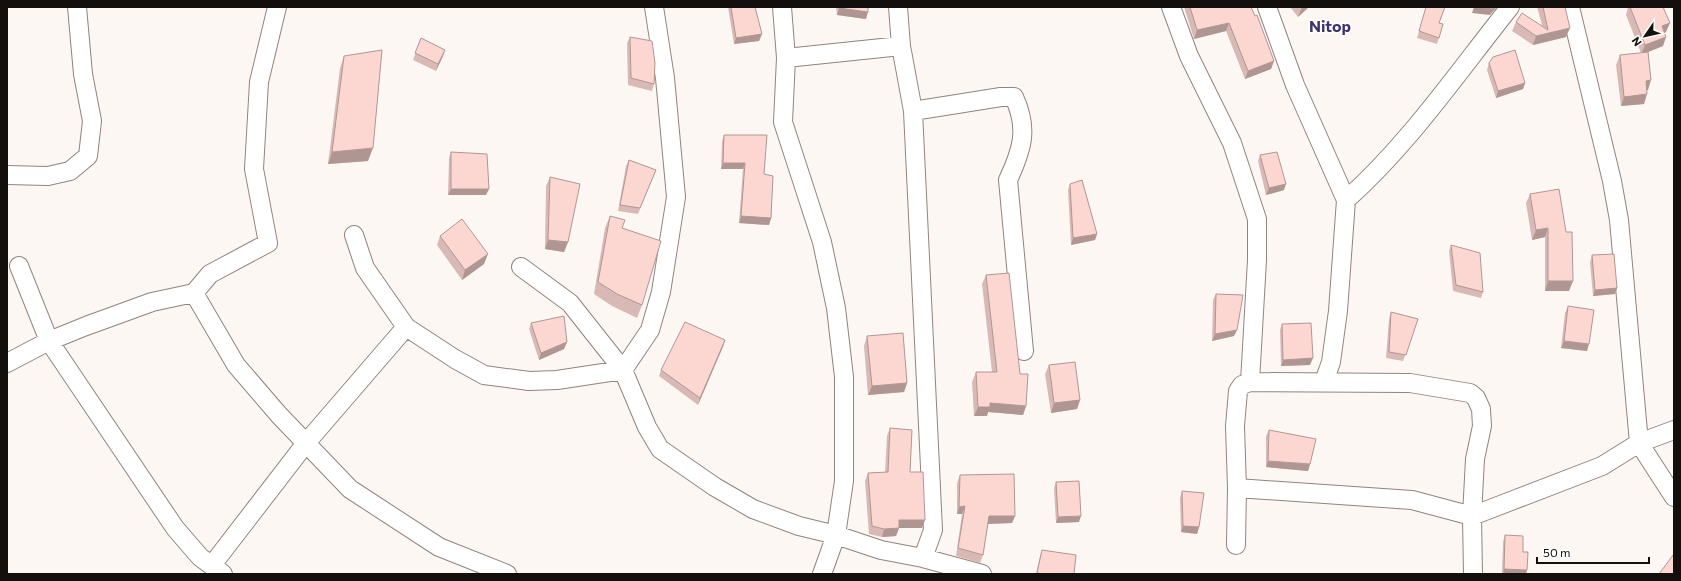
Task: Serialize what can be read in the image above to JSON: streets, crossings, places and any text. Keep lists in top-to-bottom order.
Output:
{
  "districts": ["Nitop"],
  "scale_bar": "50 m",
  "north": "bottom left"
}
